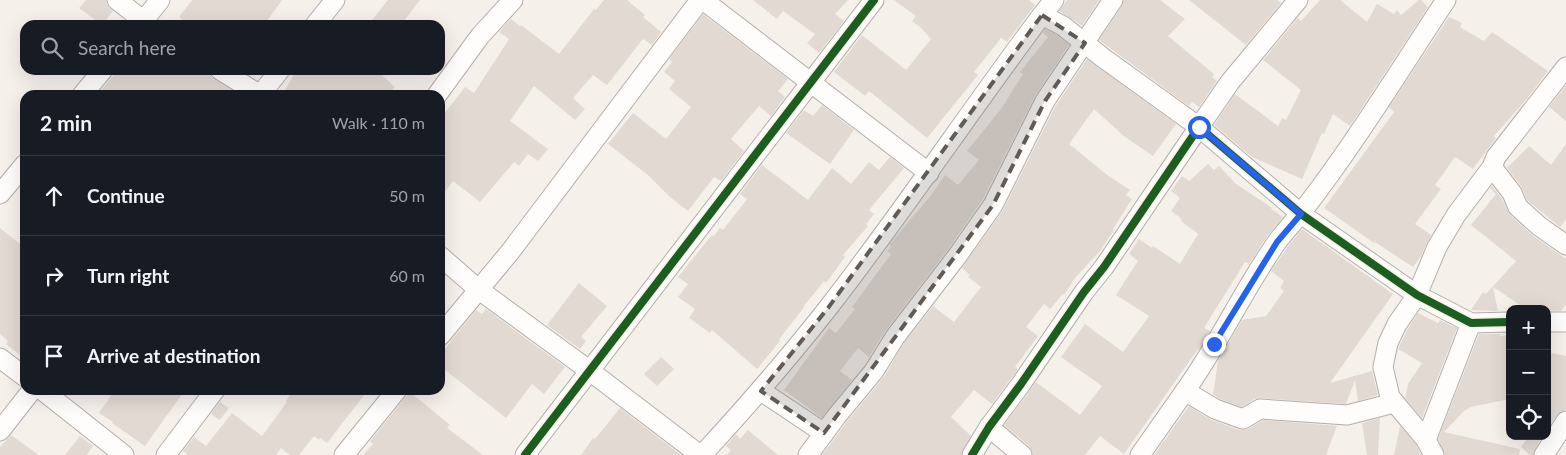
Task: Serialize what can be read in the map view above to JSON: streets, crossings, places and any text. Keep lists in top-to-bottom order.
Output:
{
  "page": {
    "search": "Search here",
    "heading": ["2 min", "Walk · 110 m"],
    "list": [
      ["Continue", "50 m"],
      ["Turn right", "60 m"],
      "Arrive at destination"
    ],
    "map_buttons": ["+", "−"]
  }
}
